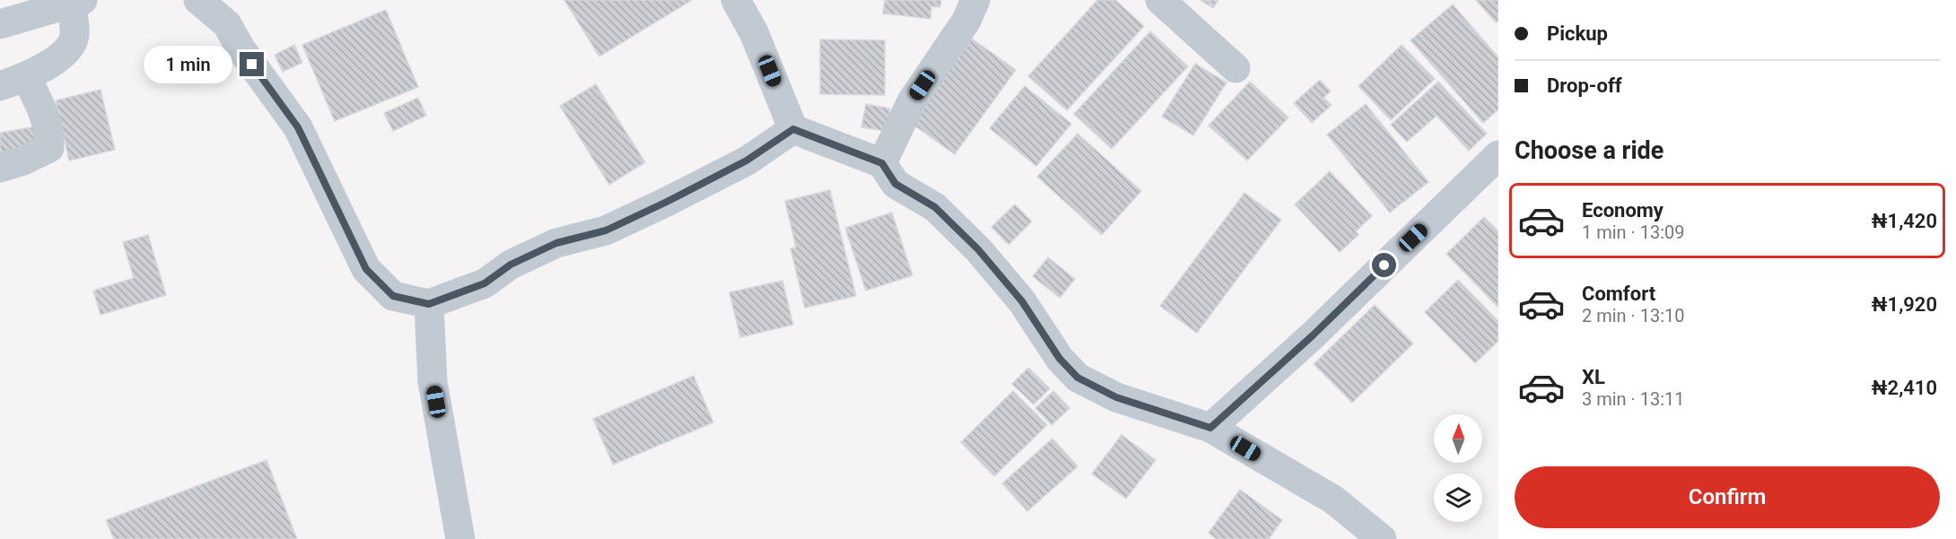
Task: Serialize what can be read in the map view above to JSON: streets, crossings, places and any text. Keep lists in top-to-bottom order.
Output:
{
  "north": "top",
  "page": {
    "banner": ["Pickup", "Drop-off"],
    "bubble": "1 min",
    "heading": "Choose a ride",
    "list": [
      {
        "name": "Economy",
        "note": "1 min · 13:09",
        "value": "₦1,420"
      },
      {
        "name": "Comfort",
        "note": "2 min · 13:10",
        "value": "₦1,920"
      },
      {
        "name": "XL",
        "note": "3 min · 13:11",
        "value": "₦2,410"
      }
    ],
    "buttons": "Confirm"
  }
}
